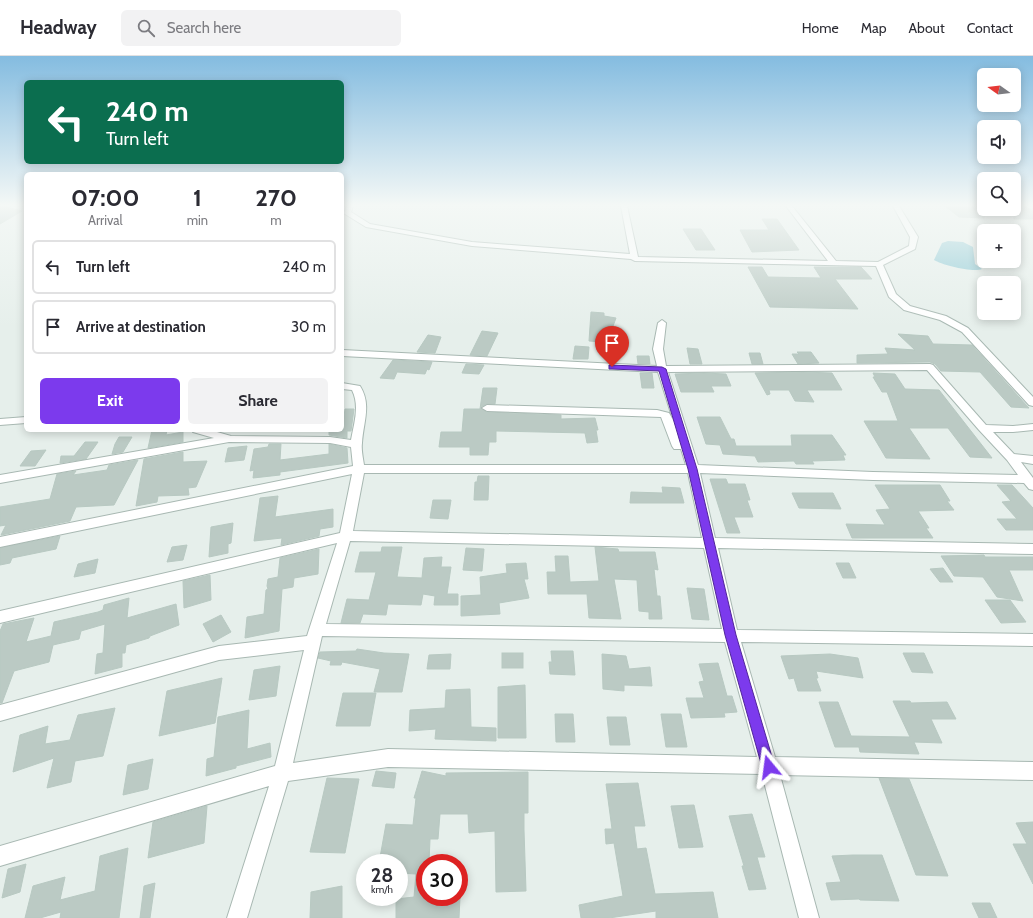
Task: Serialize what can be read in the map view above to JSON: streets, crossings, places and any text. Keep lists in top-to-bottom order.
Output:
{
  "north": "left",
  "page": {
    "header": "Headway",
    "search": "Search here",
    "nav": [
      "Home",
      "Map",
      "About",
      "Contact"
    ],
    "map_buttons": ["+", "−"],
    "turn": ["240 m", "Turn left"],
    "eta": [
      "07:00",
      "Arrival",
      "1",
      "min",
      "270",
      "m"
    ],
    "list": [
      {
        "name": "Turn left",
        "value": "240 m"
      },
      {
        "name": "Arrive at destination",
        "value": "30 m"
      }
    ],
    "buttons": ["Exit", "Share"],
    "speed": "28 km/h",
    "limit": "30"
  }
}
